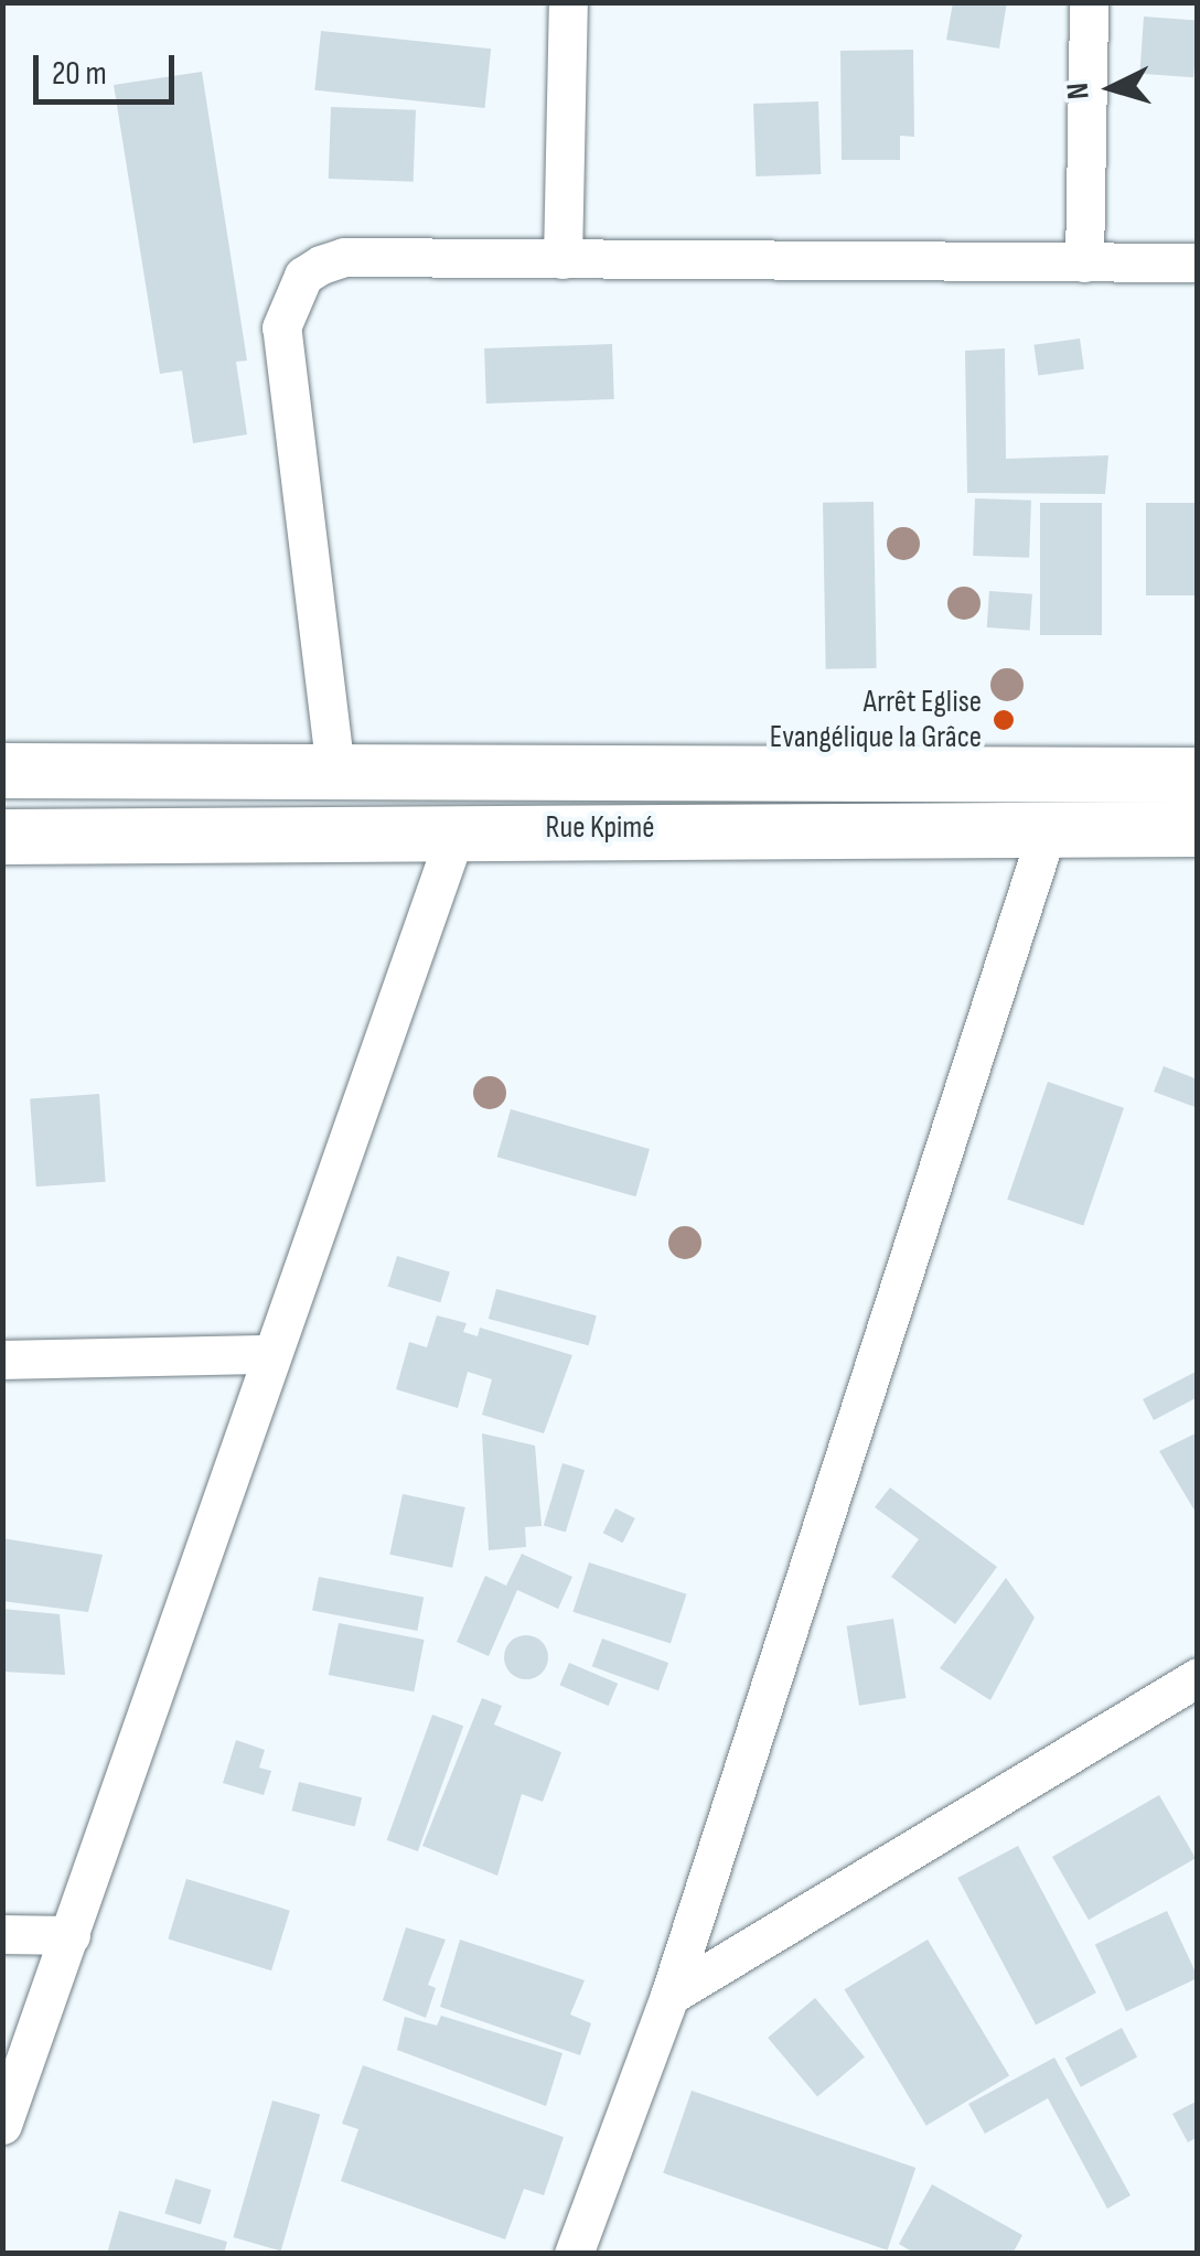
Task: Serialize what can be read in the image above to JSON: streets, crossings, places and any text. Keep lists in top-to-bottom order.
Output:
{
  "streets": {
    "main road": ["Rue Kpimé"]
  },
  "places": ["Arrêt Eglise Evangélique la Grâce"],
  "scale_bar": "20 m",
  "north": "left"
}
